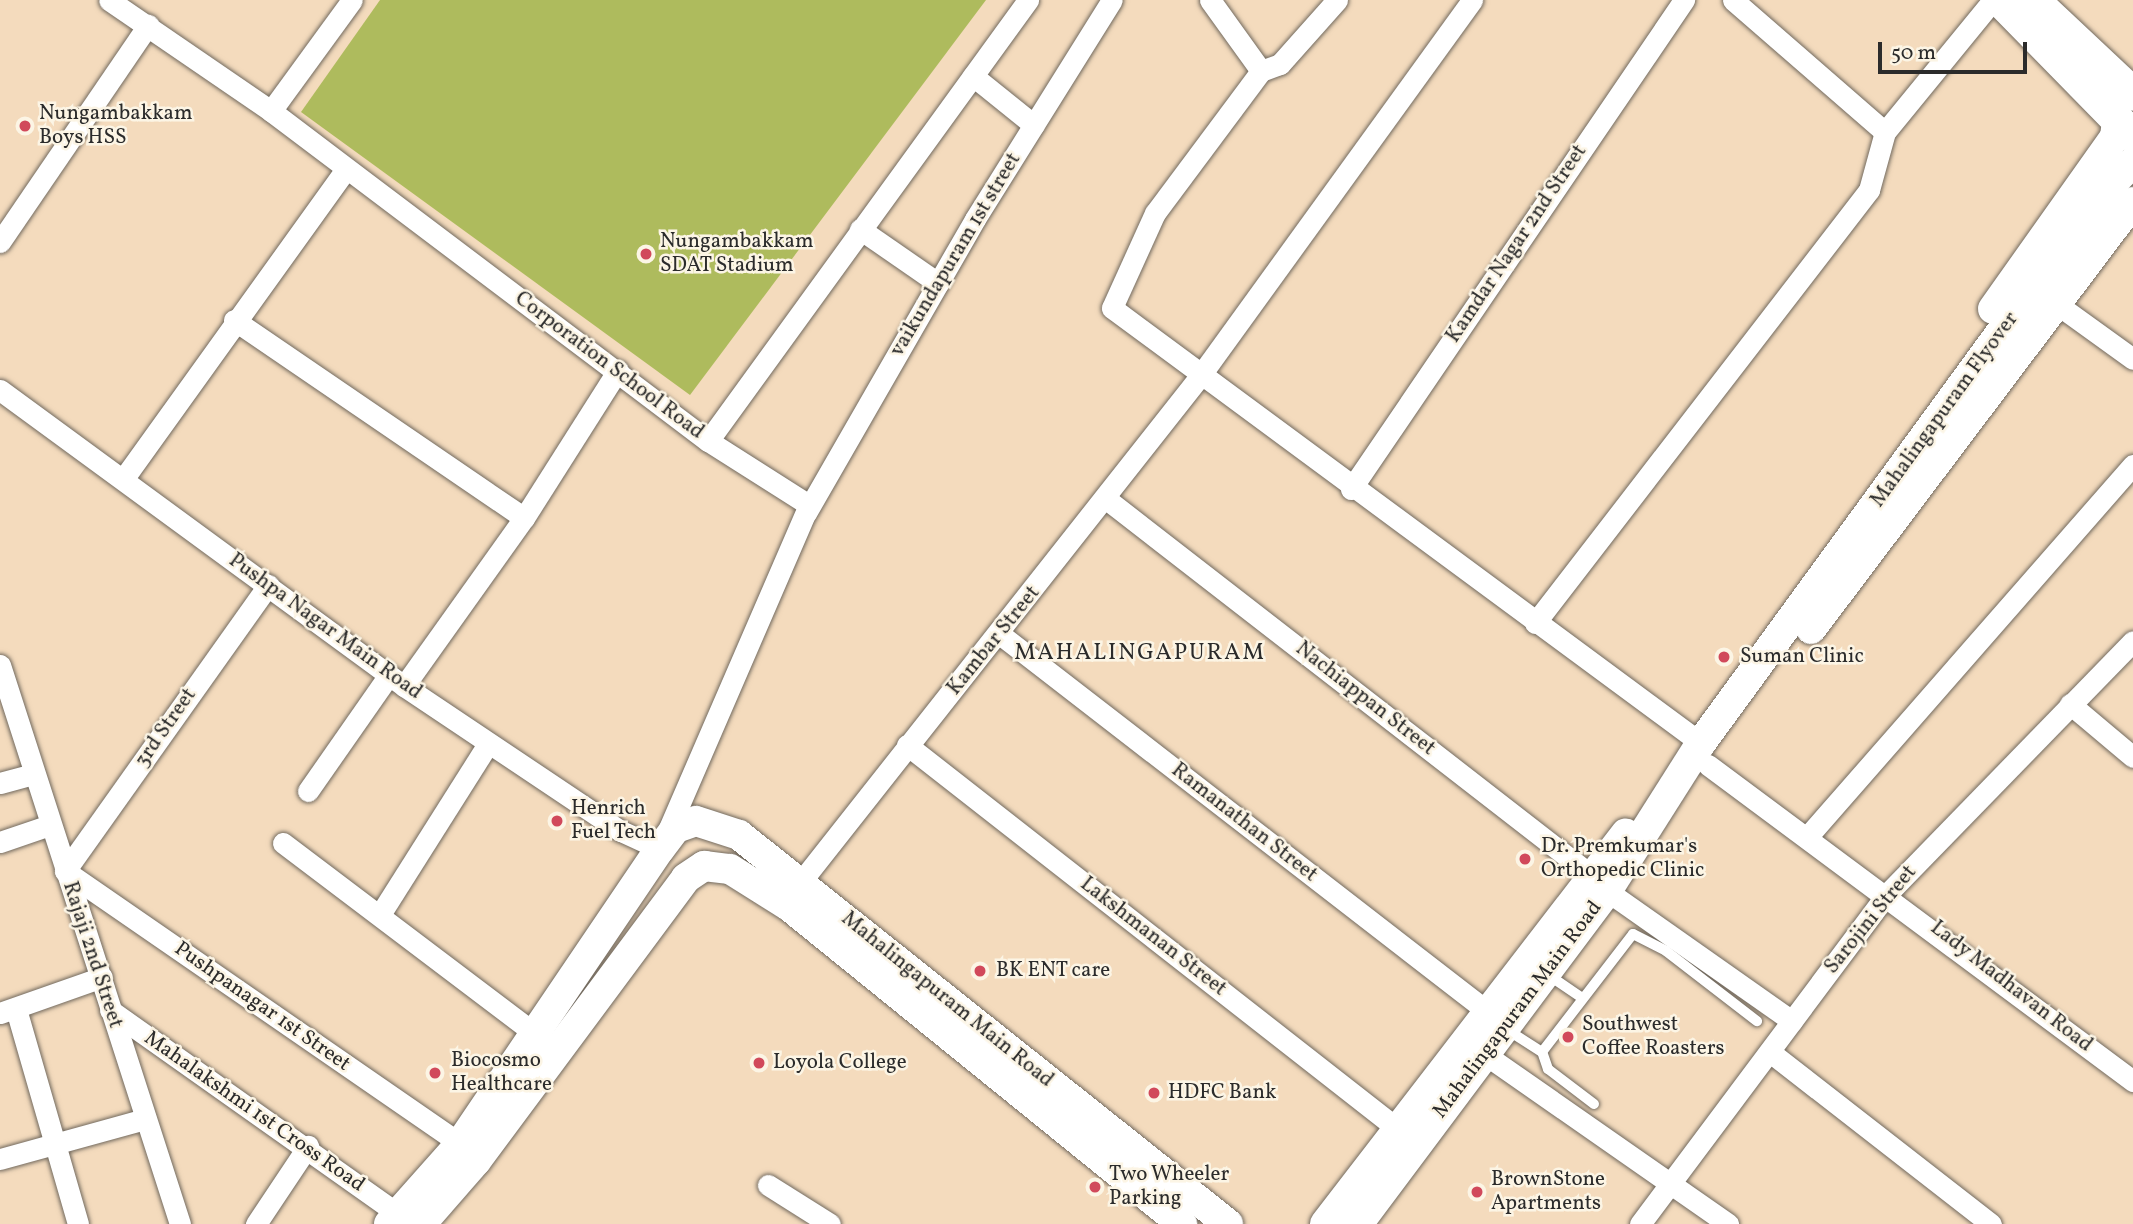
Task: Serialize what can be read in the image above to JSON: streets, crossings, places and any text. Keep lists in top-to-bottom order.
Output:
{
  "streets": {
    "main road": ["Mahalingapuram Flyover", "Mahalingapuram Main Road"],
    "street": [
      "Kamdar Nagar 2nd Street",
      "vaikundapuram 1st street",
      "Corporation School Road",
      "Pushpa Nagar Main Road",
      "Kambar Street",
      "Nachiappan Street",
      "3rd Street",
      "Ramanathan Street",
      "Sarojini Street",
      "Lakshmanan Street",
      "Rajaji 2nd Street",
      "Lady Madhavan Road",
      "Pushpanagar 1st Street",
      "Mahalakshmi 1st Cross Road"
    ]
  },
  "crossings": [
    ["Kamdar Nagar 2nd Street", "Lady Madhavan Road"],
    ["vaikundapuram 1st street", "Corporation School Road"],
    ["Mahalingapuram Flyover", "Mahalingapuram Main Road"],
    ["Pushpa Nagar Main Road", "3rd Street"],
    ["Pushpa Nagar Main Road", "Mahalingapuram Main Road"],
    ["Kambar Street", "Nachiappan Street"],
    ["Kambar Street", "Ramanathan Street"],
    ["Kambar Street", "Lakshmanan Street"],
    ["Kambar Street", "Lady Madhavan Road"],
    ["Kambar Street", "Mahalingapuram Main Road"],
    ["Nachiappan Street", "Sarojini Street"],
    ["Nachiappan Street", "Mahalingapuram Main Road"],
    ["3rd Street", "Rajaji 2nd Street"],
    ["3rd Street", "Pushpanagar 1st Street"],
    ["Ramanathan Street", "Mahalingapuram Main Road"],
    ["Sarojini Street", "Lady Madhavan Road"],
    ["Lakshmanan Street", "Mahalingapuram Main Road"],
    ["Rajaji 2nd Street", "Pushpanagar 1st Street"],
    ["Rajaji 2nd Street", "Mahalakshmi 1st Cross Road"],
    ["Lady Madhavan Road", "Mahalingapuram Main Road"],
    ["Mahalingapuram Main Road", "Pushpanagar 1st Street"],
    ["Mahalingapuram Main Road", "Mahalakshmi 1st Cross Road"]
  ],
  "districts": ["MAHALINGAPURAM"],
  "places": [
    "Nungambakkam Boys HSS",
    "Nungambakkam SDAT Stadium",
    "Suman Clinic",
    "Henrich Fuel Tech",
    "Dr. Premkumar's Orthopedic Clinic",
    "BK ENT care",
    "Southwest Coffee Roasters",
    "Loyola College",
    "Biocosmo Healthcare",
    "HDFC Bank",
    "Two Wheeler Parking",
    "BrownStone Apartments"
  ],
  "scale_bar": "50 m"
}
